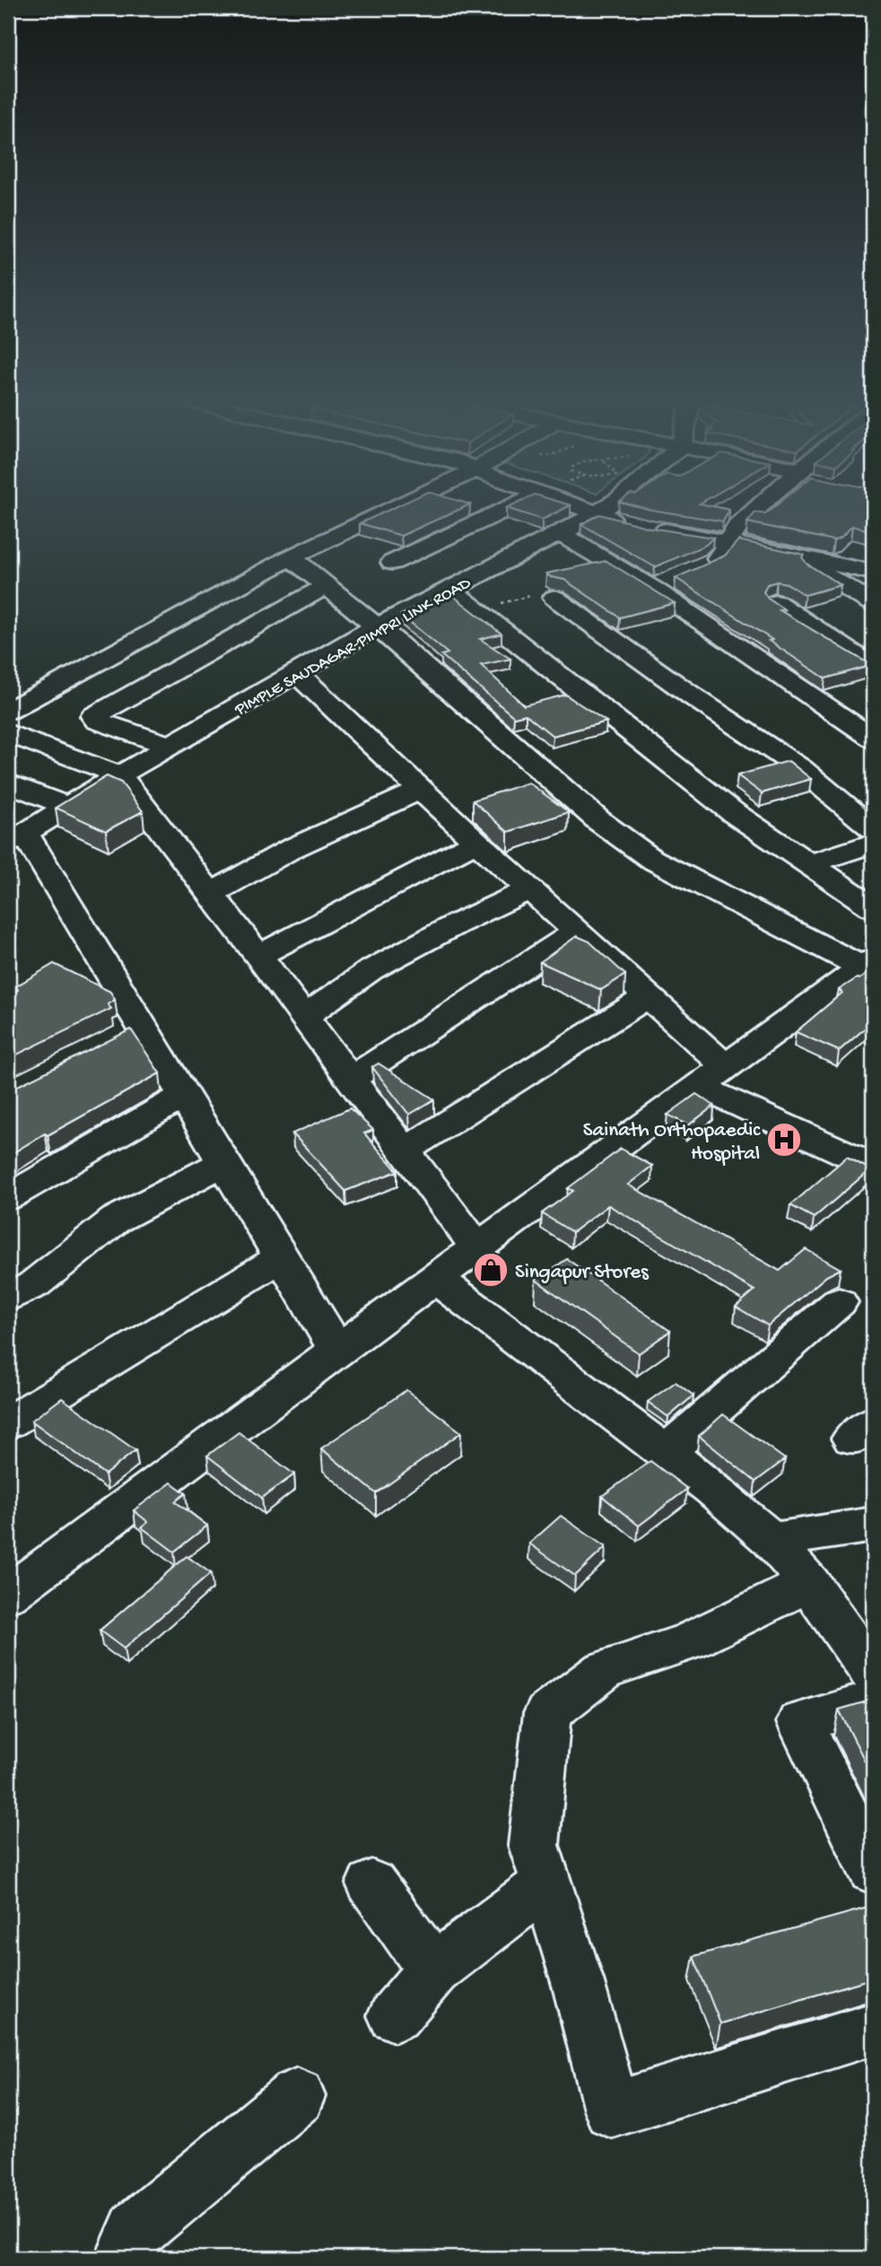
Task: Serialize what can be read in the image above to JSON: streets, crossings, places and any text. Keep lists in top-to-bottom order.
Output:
{
  "streets": {
    "street": ["PIMPLE SAUDAGAR-PIMPRI LINK ROAD"]
  },
  "places": {
    "hospital": ["Sainath Orthopaedic Hospital"],
    "shop": ["Singapur Stores"]
  }
}
